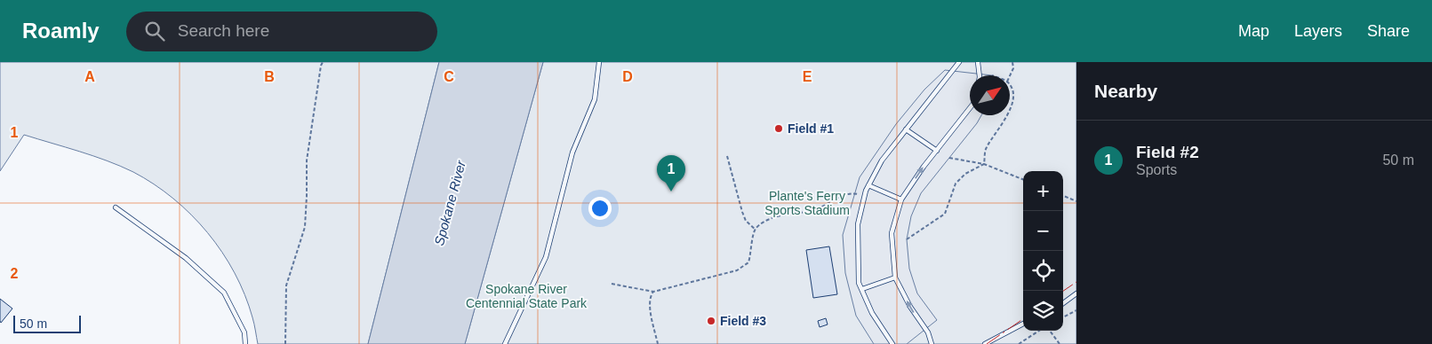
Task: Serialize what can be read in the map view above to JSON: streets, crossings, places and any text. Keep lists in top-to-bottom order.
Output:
{
  "water": ["Spokane River"],
  "parks": ["Plante's Ferry Sports Stadium", "Spokane River Centennial State Park"],
  "places": ["Field #1", "Field #3"],
  "scale_bar": "50 m",
  "north": "top right",
  "page": {
    "header": "Roamly",
    "search": "Search here",
    "nav": ["Map", "Layers", "Share"],
    "heading": "Nearby",
    "list": [
      {
        "mark": "1",
        "name": "Field #2",
        "note": "Sports",
        "value": "50 m"
      }
    ],
    "pins": "1",
    "map_buttons": ["+", "−"],
    "scale": "50 m"
  },
  "grid": {
    "columns": [
      "A",
      "B",
      "C",
      "D",
      "E"
    ],
    "rows": ["1", "2"]
  }
}
